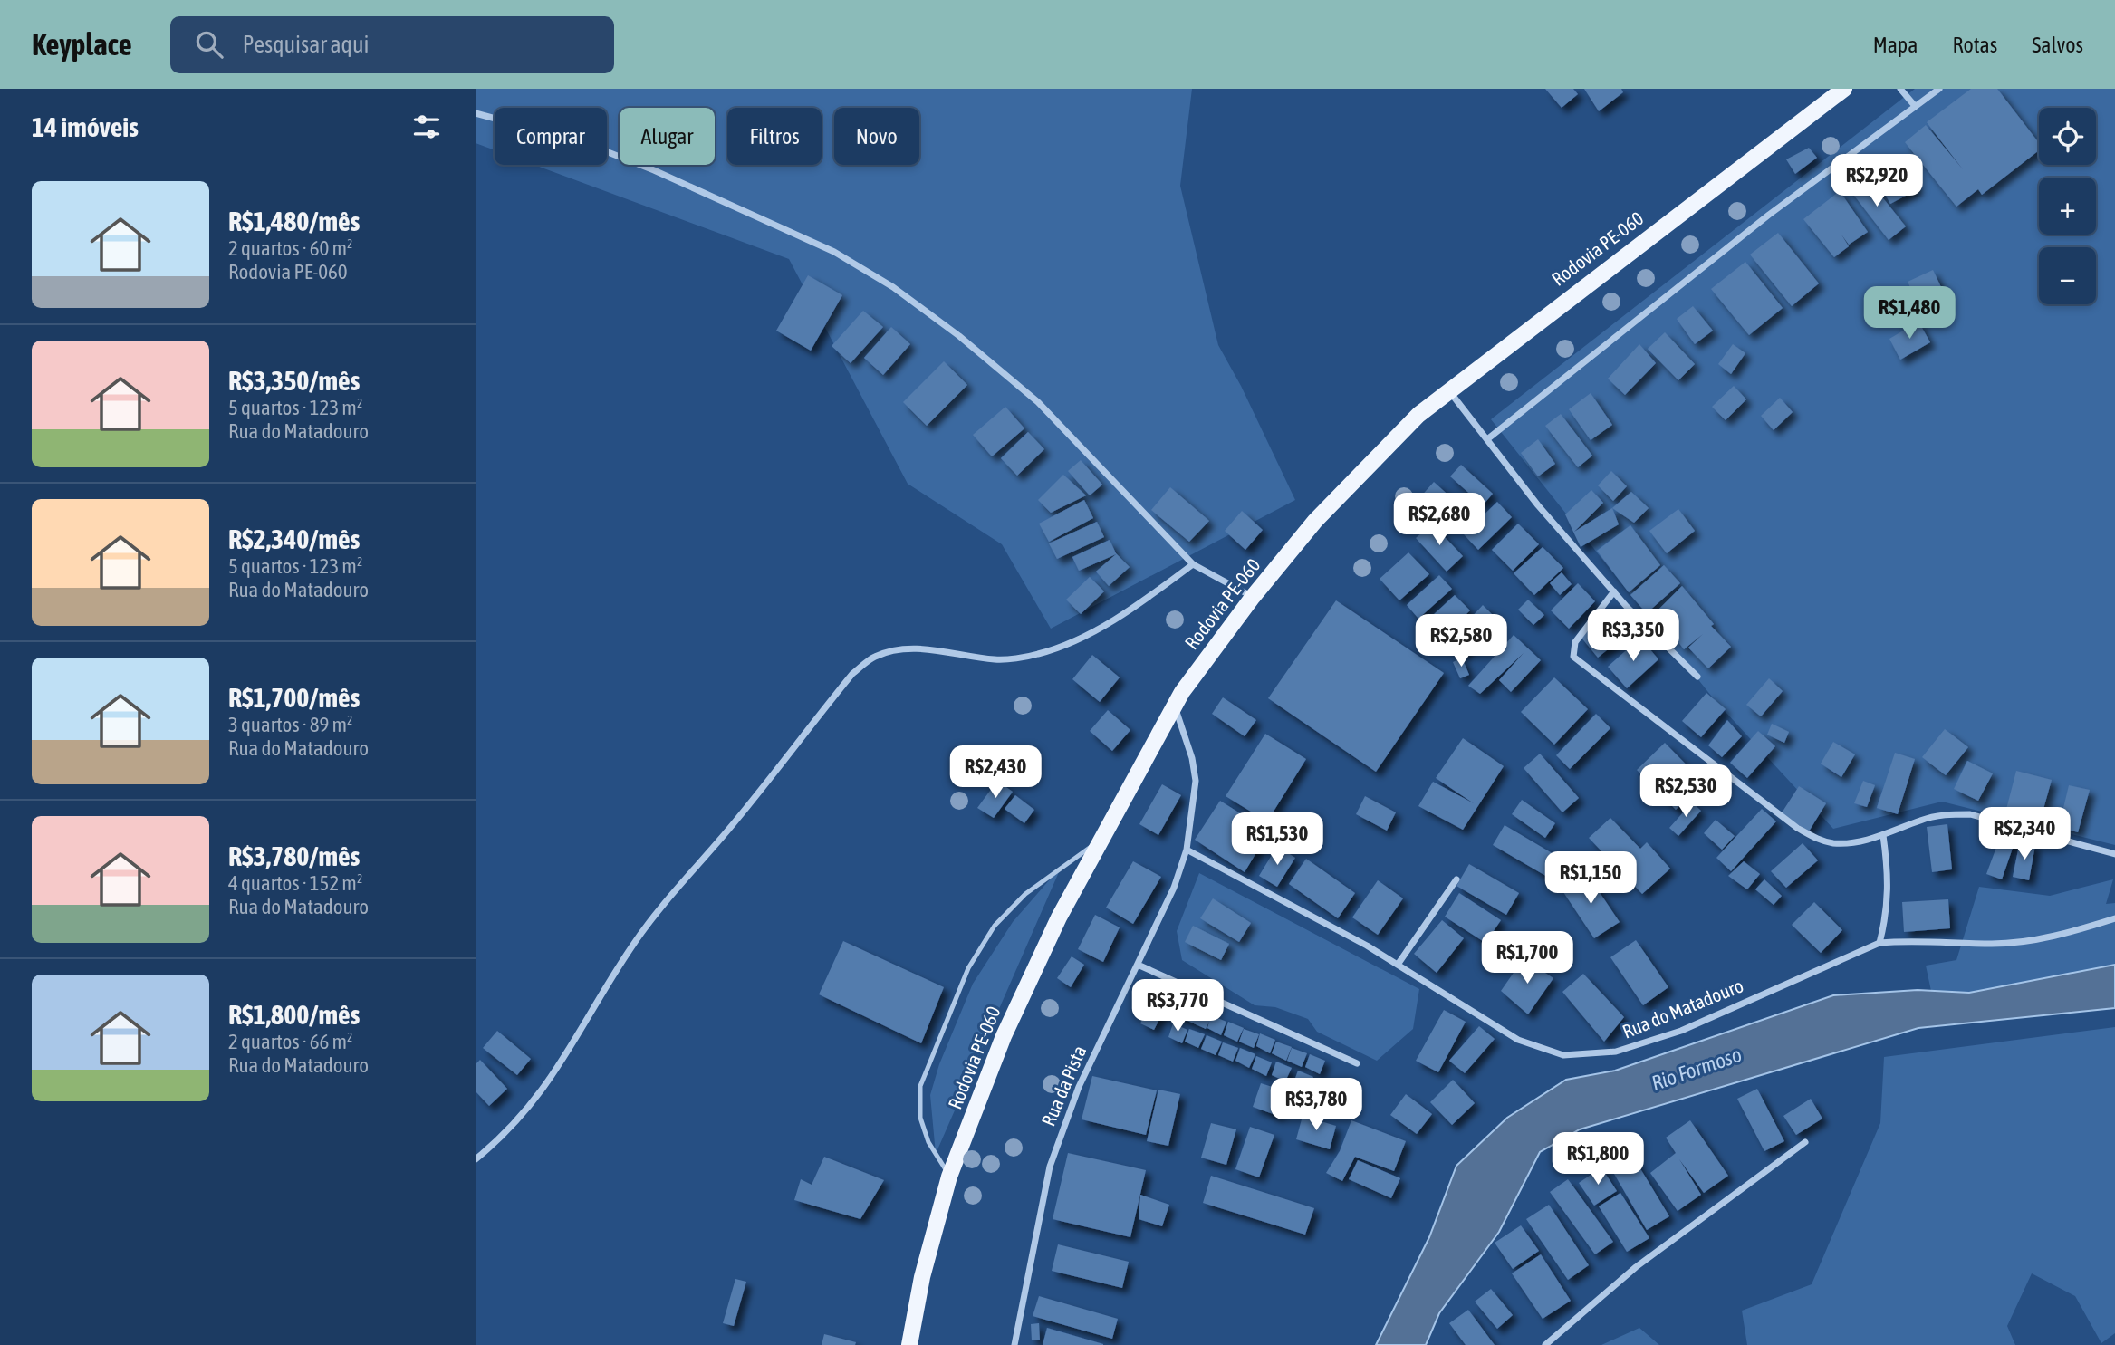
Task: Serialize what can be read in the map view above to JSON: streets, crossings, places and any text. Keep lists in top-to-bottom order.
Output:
{
  "streets": {
    "main road": ["Rodovia PE-060"],
    "street": ["Rua do Matadouro", "Rua da Pista"]
  },
  "crossings": [
    ["Rodovia PE-060", "Rua da Pista"],
    ["Rua do Matadouro", "Rua da Pista"]
  ],
  "water": ["Rio Formoso"],
  "page": {
    "header": "Keyplace",
    "search": "Pesquisar aqui",
    "nav": ["Mapa", "Rotas", "Salvos"],
    "heading": "14 imóveis",
    "map_buttons": ["+", "−"],
    "chip": [
      "Comprar",
      "Alugar",
      "Filtros",
      "Novo"
    ],
    "price": [
      "R$2,920",
      "R$1,480",
      "R$2,680",
      "R$3,350",
      "R$2,580",
      "R$2,430",
      "R$2,530",
      "R$2,340",
      "R$1,530",
      "R$1,150",
      "R$1,700",
      "R$3,770",
      "R$3,780",
      "R$1,800"
    ],
    "list": [
      {
        "name": "R$1,480/mês",
        "note": "2 quartos · 60 m² · Rodovia PE-060"
      },
      {
        "name": "R$3,350/mês",
        "note": "5 quartos · 123 m² · Rua do Matadouro"
      },
      {
        "name": "R$2,340/mês",
        "note": "5 quartos · 123 m² · Rua do Matadouro"
      },
      {
        "name": "R$1,700/mês",
        "note": "3 quartos · 89 m² · Rua do Matadouro"
      },
      {
        "name": "R$3,780/mês",
        "note": "4 quartos · 152 m² · Rua do Matadouro"
      },
      {
        "name": "R$1,800/mês",
        "note": "2 quartos · 66 m² · Rua do Matadouro"
      }
    ]
  }
}
